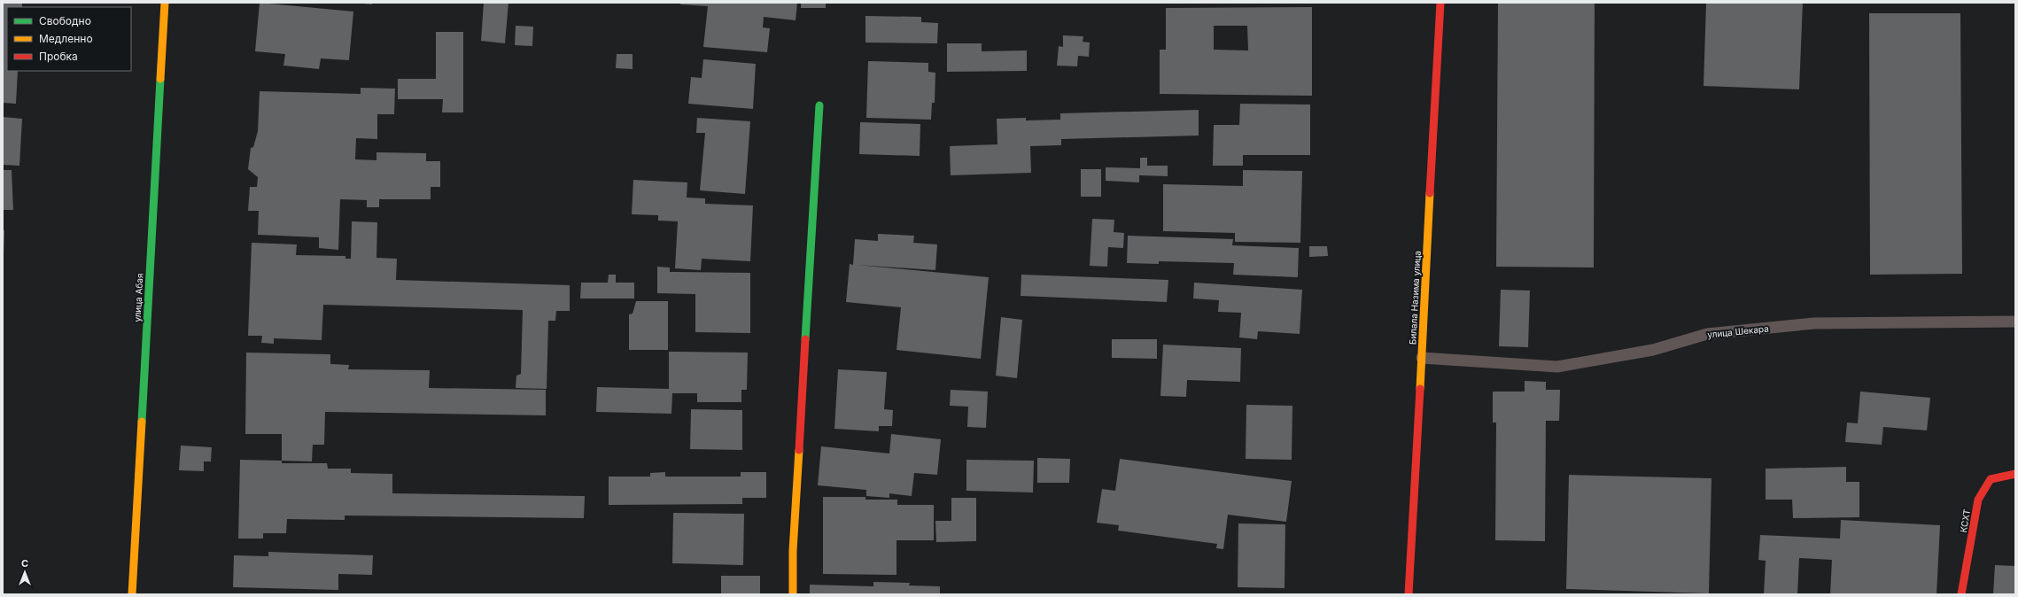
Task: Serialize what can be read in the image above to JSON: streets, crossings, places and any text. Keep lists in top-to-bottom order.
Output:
{
  "streets": {
    "street": ["улица Абая", "Билала Назима улица", "КСХТ"],
    "lane": ["улица Шекара"]
  },
  "crossings": [
    ["Билала Назима улица", "улица Шекара"]
  ],
  "legend": ["Свободно", "Медленно", "Пробка"],
  "north": "top"
}
